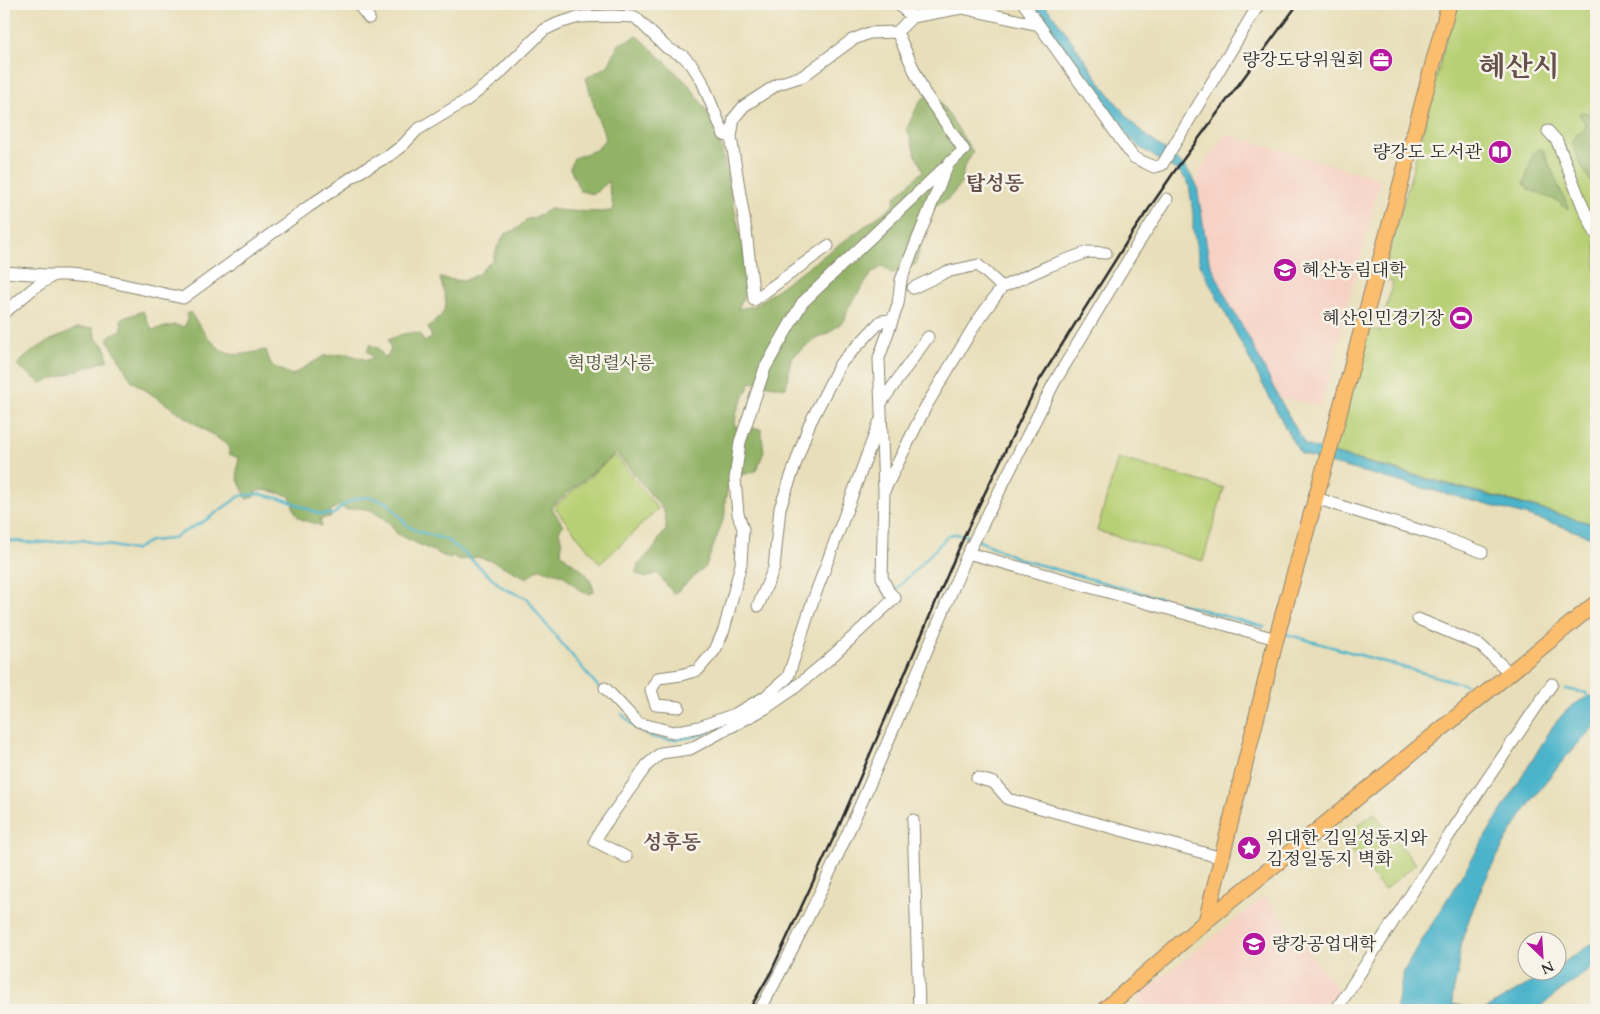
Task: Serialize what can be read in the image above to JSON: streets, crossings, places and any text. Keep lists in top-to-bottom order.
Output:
{
  "districts": ["혜산시", "탑성동", "성후동"],
  "parks": ["혁명렬사릉"],
  "places": {
    "office": ["량강도당위원회"],
    "library": ["량강도 도서관"],
    "school or university": ["혜산농림대학", "량강공업대학"],
    "sports": ["혜산인민경기장"],
    "place": ["위대한 김일성동지와 김정일동지 벽화"]
  },
  "north": "bottom right"
}
